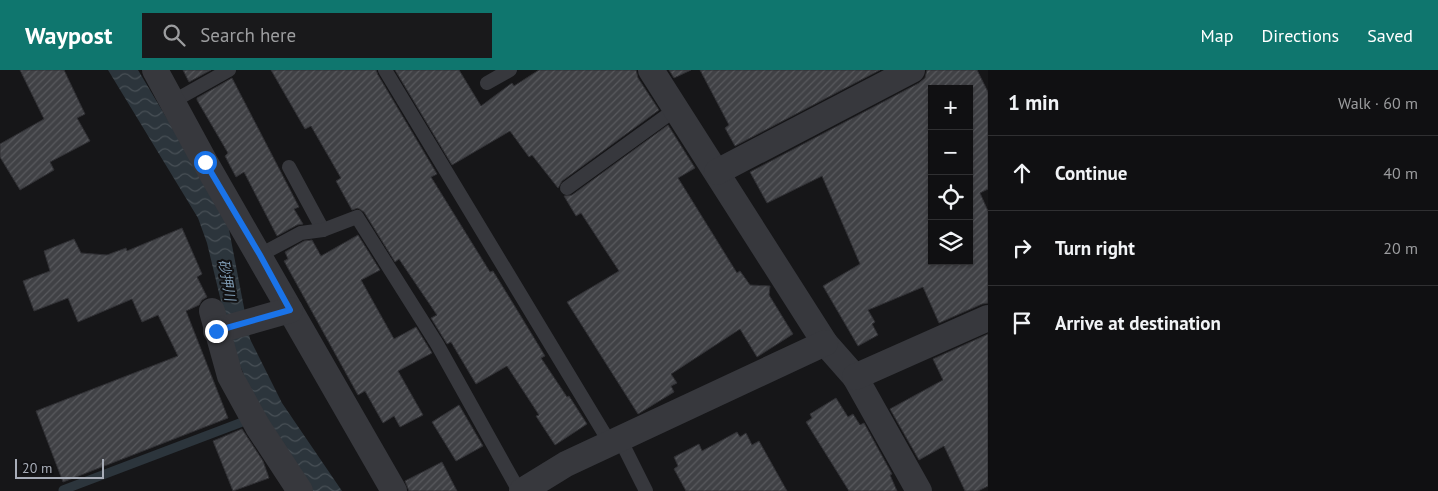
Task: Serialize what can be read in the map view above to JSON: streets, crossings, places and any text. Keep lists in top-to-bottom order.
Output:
{
  "water": ["砂押川"],
  "scale_bar": "20 m",
  "page": {
    "header": "Waypost",
    "search": "Search here",
    "nav": ["Map", "Directions", "Saved"],
    "heading": ["1 min", "Walk · 60 m"],
    "map_buttons": ["+", "−"],
    "list": [
      ["Continue", "40 m"],
      ["Turn right", "20 m"],
      "Arrive at destination"
    ],
    "scale": "20 m"
  }
}
